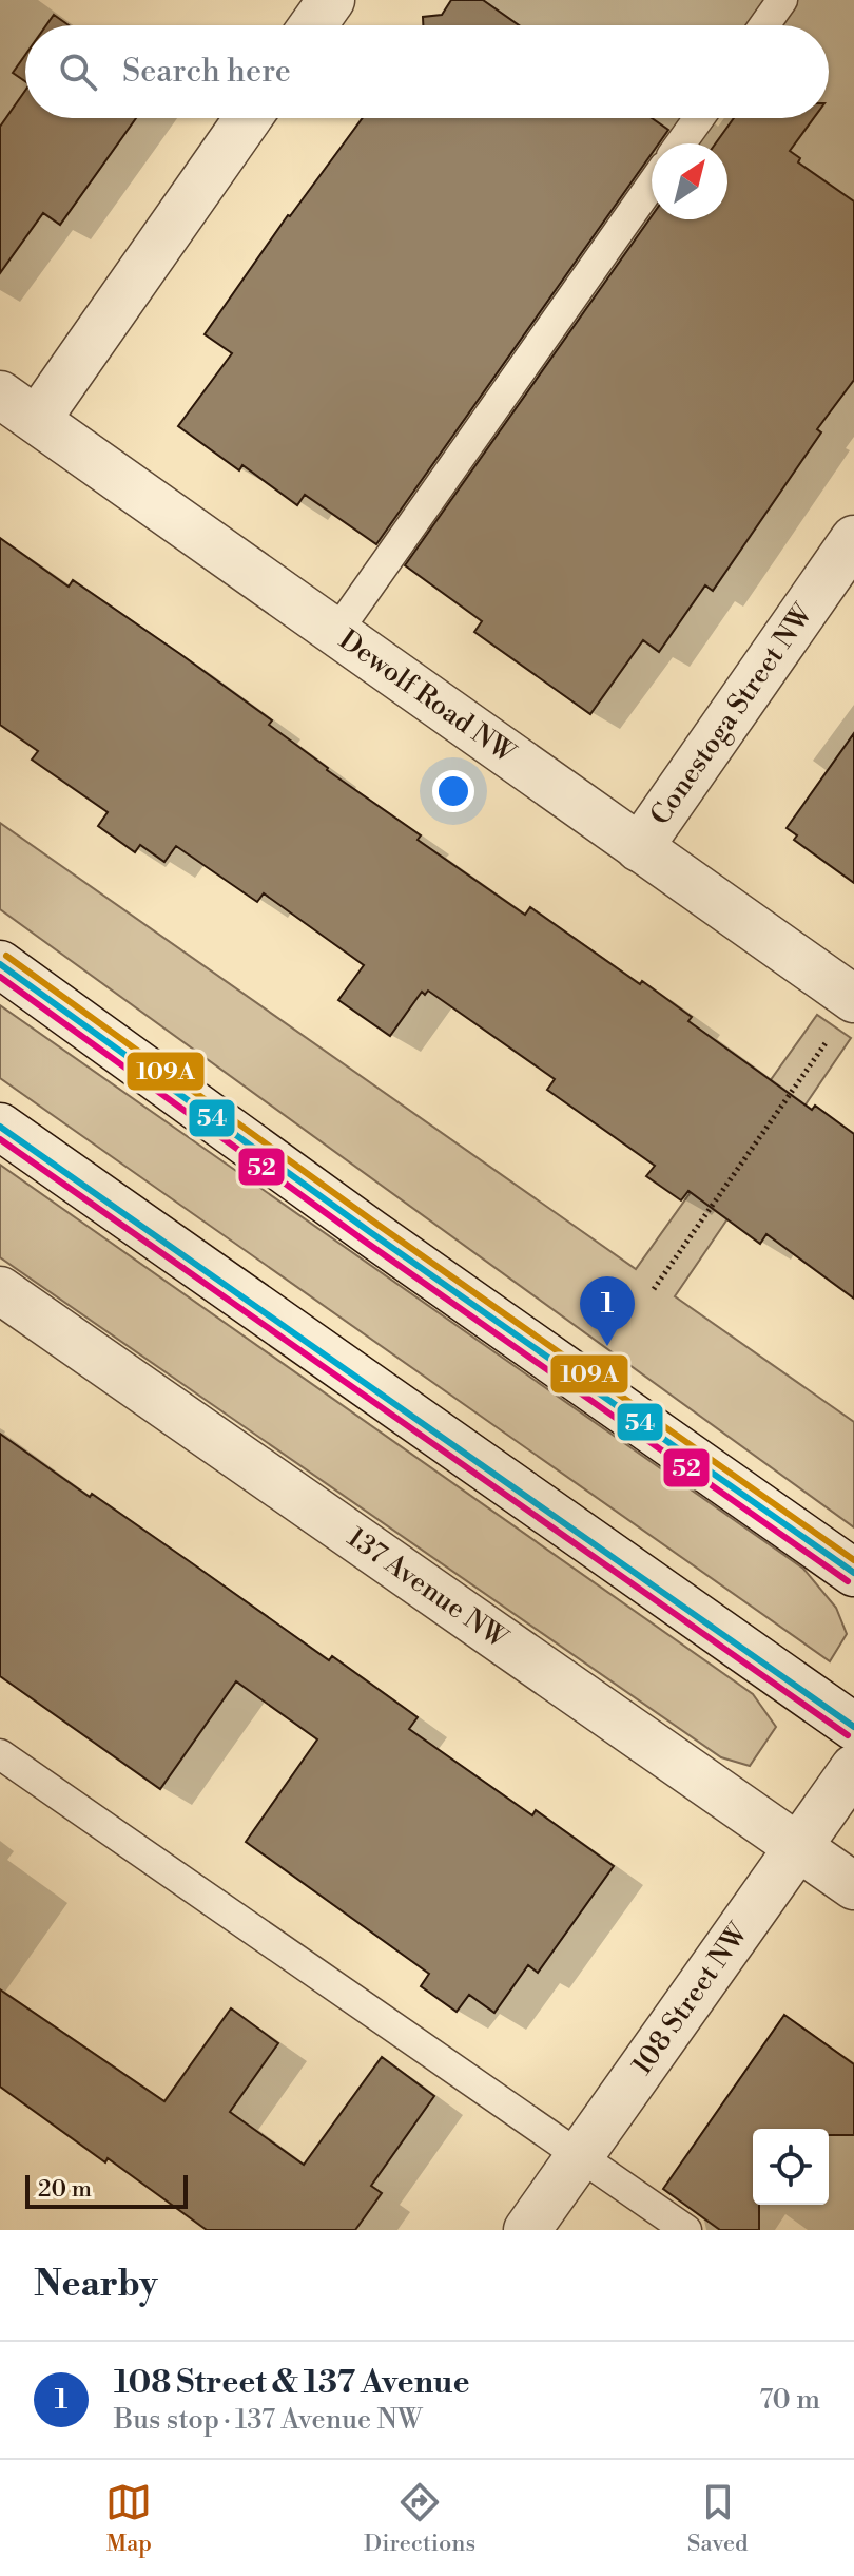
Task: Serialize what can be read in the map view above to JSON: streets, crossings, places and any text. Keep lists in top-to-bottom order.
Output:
{
  "streets": {
    "street": [
      "Dewolf Road NW",
      "Conestoga Street NW",
      "137 Avenue NW",
      "108 Street NW"
    ]
  },
  "crossings": [
    ["Dewolf Road NW", "Conestoga Street NW"],
    ["137 Avenue NW", "108 Street NW"]
  ],
  "lines": ["transit line 109A", "transit line 54", "transit line 52"],
  "scale_bar": "20 m",
  "north": "top right",
  "page": {
    "search": "Search here",
    "pins": "1",
    "scale": "20 m",
    "heading": "Nearby",
    "list": [
      {
        "mark": "1",
        "name": "108 Street & 137 Avenue",
        "note": "Bus stop · 137 Avenue NW",
        "value": "70 m"
      }
    ],
    "nav": ["Map", "Directions", "Saved"]
  }
}
